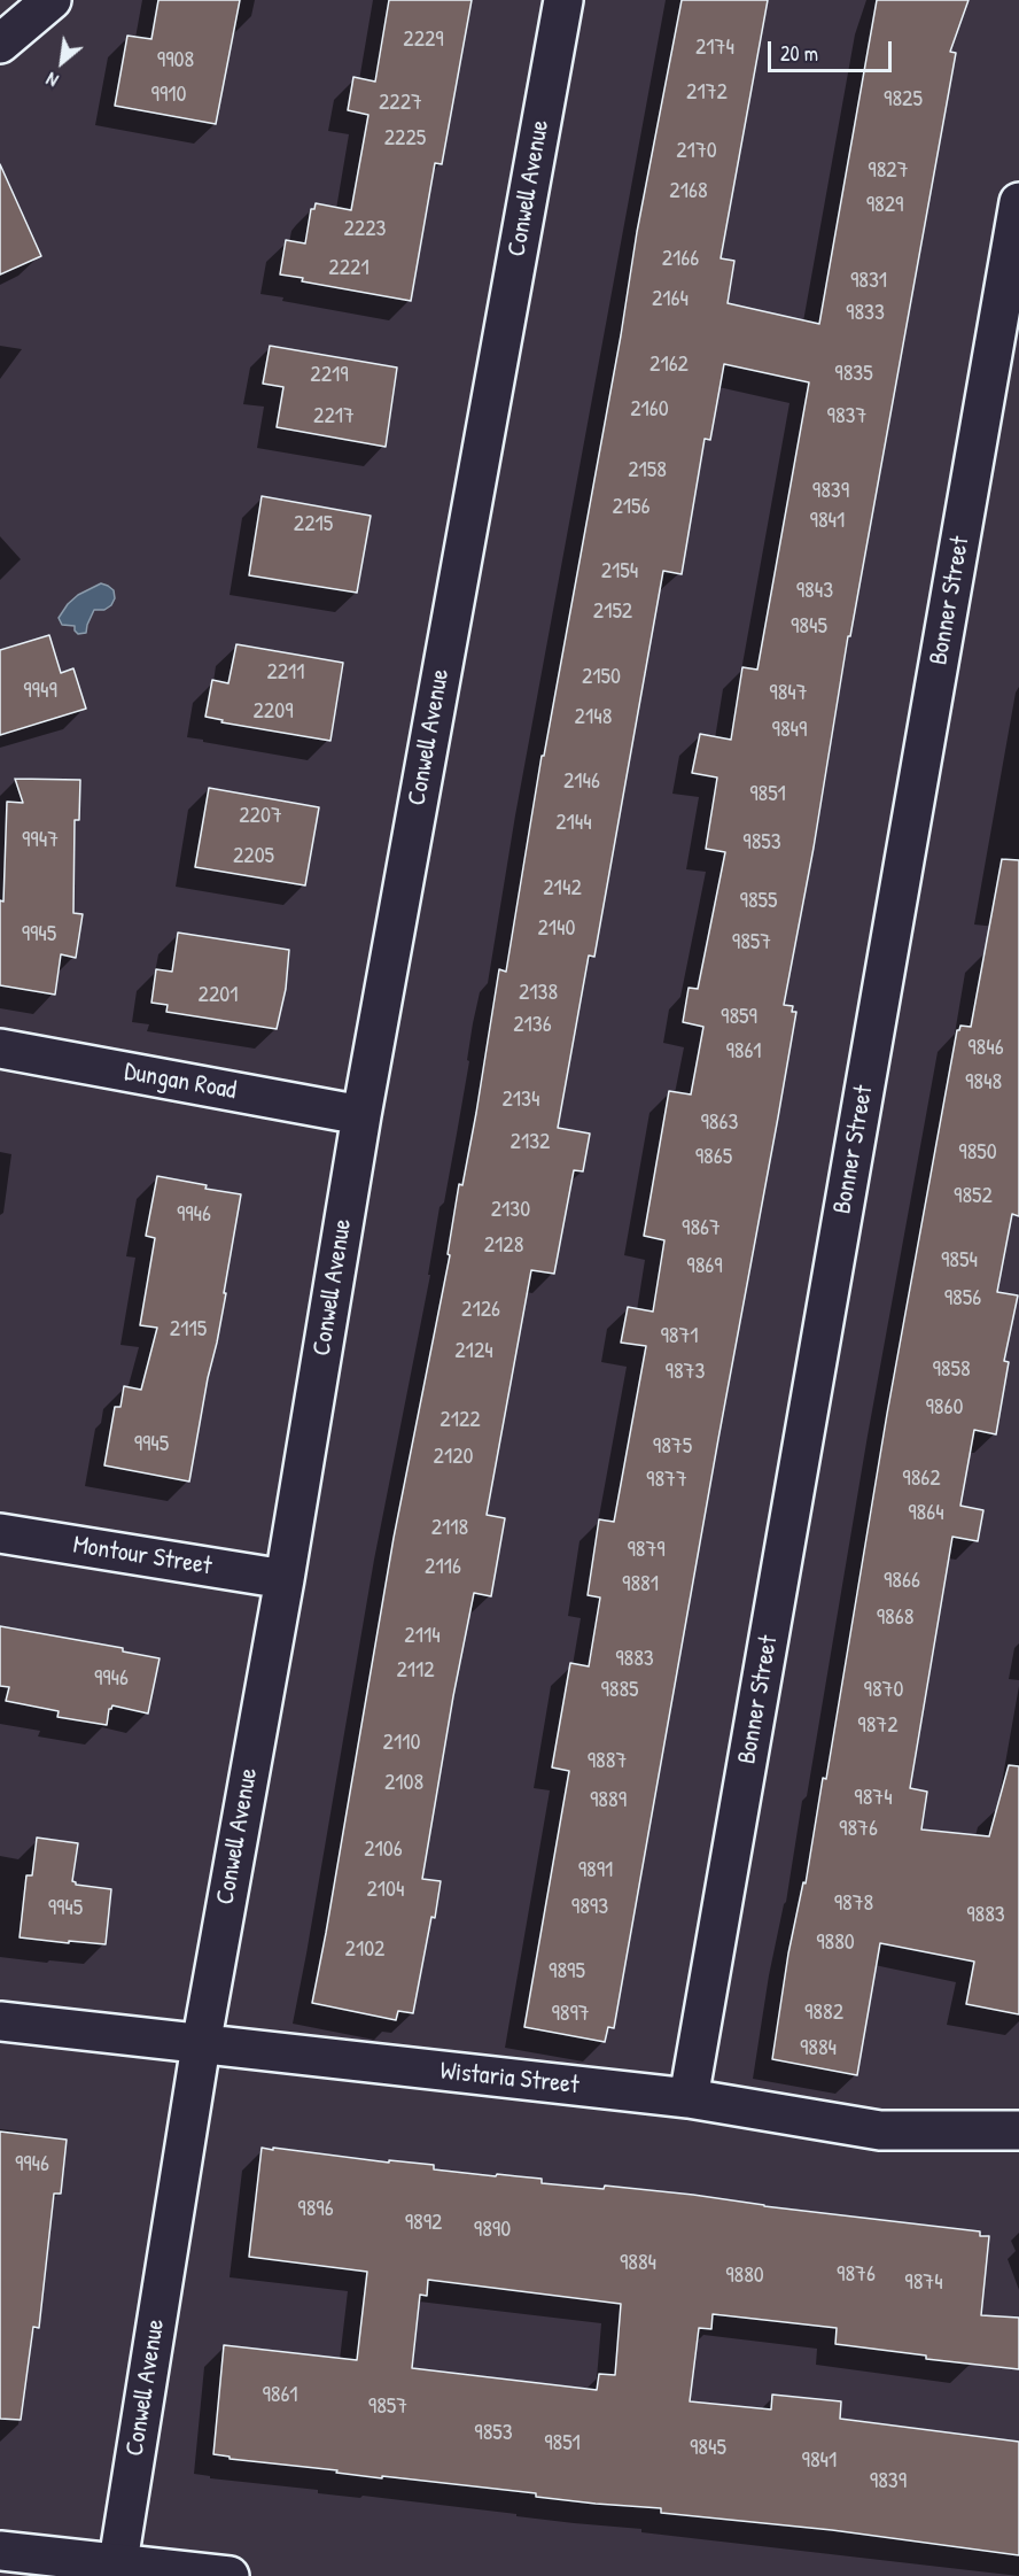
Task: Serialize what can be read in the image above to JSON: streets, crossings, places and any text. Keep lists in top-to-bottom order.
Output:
{
  "streets": {
    "street": [
      "Conwell Avenue",
      "Bonner Street",
      "Dungan Road",
      "Montour Street",
      "Wistaria Street"
    ]
  },
  "crossings": [
    ["Conwell Avenue", "Dungan Road"],
    ["Conwell Avenue", "Montour Street"],
    ["Conwell Avenue", "Wistaria Street"],
    ["Bonner Street", "Wistaria Street"]
  ],
  "house_numbers": [
    "2229",
    "2174",
    "9908",
    "2172",
    "9910",
    "9825",
    "2227",
    "2225",
    "2170",
    "9827",
    "2168",
    "9829",
    "2223",
    "2166",
    "2221",
    "9831",
    "2164",
    "9833",
    "2162",
    "9835",
    "2219",
    "2160",
    "2217",
    "9837",
    "2158",
    "9839",
    "2156",
    "9841",
    "2215",
    "2154",
    "9843",
    "2152",
    "9845",
    "2211",
    "2150",
    "9949",
    "9847",
    "2209",
    "2148",
    "9849",
    "2146",
    "9851",
    "2207",
    "2144",
    "9947",
    "9853",
    "2205",
    "2142",
    "9855",
    "2140",
    "9945",
    "9857",
    "2138",
    "2201",
    "9859",
    "2136",
    "9846",
    "9861",
    "9848",
    "2134",
    "9863",
    "2132",
    "9850",
    "9865",
    "9852",
    "2130",
    "9946",
    "9867",
    "2128",
    "9854",
    "9869",
    "9856",
    "2126",
    "2115",
    "9871",
    "2124",
    "9858",
    "9873",
    "9860",
    "2122",
    "9945",
    "9875",
    "2120",
    "9862",
    "9877",
    "9864",
    "2118",
    "9879",
    "2116",
    "9866",
    "9881",
    "9868",
    "2114",
    "9883",
    "2112",
    "9946",
    "9885",
    "9870",
    "9872",
    "2110",
    "9887",
    "2108",
    "9874",
    "9889",
    "9876",
    "2106",
    "9891",
    "2104",
    "9878",
    "9893",
    "9945",
    "9883",
    "9880",
    "2102",
    "9895",
    "9882",
    "9897",
    "9884",
    "9946",
    "9896",
    "9892",
    "9890",
    "9884",
    "9876",
    "9880",
    "9874",
    "9861",
    "9857",
    "9853",
    "9851",
    "9845",
    "9841",
    "9839"
  ],
  "scale_bar": "20 m",
  "north": "bottom left"
}
